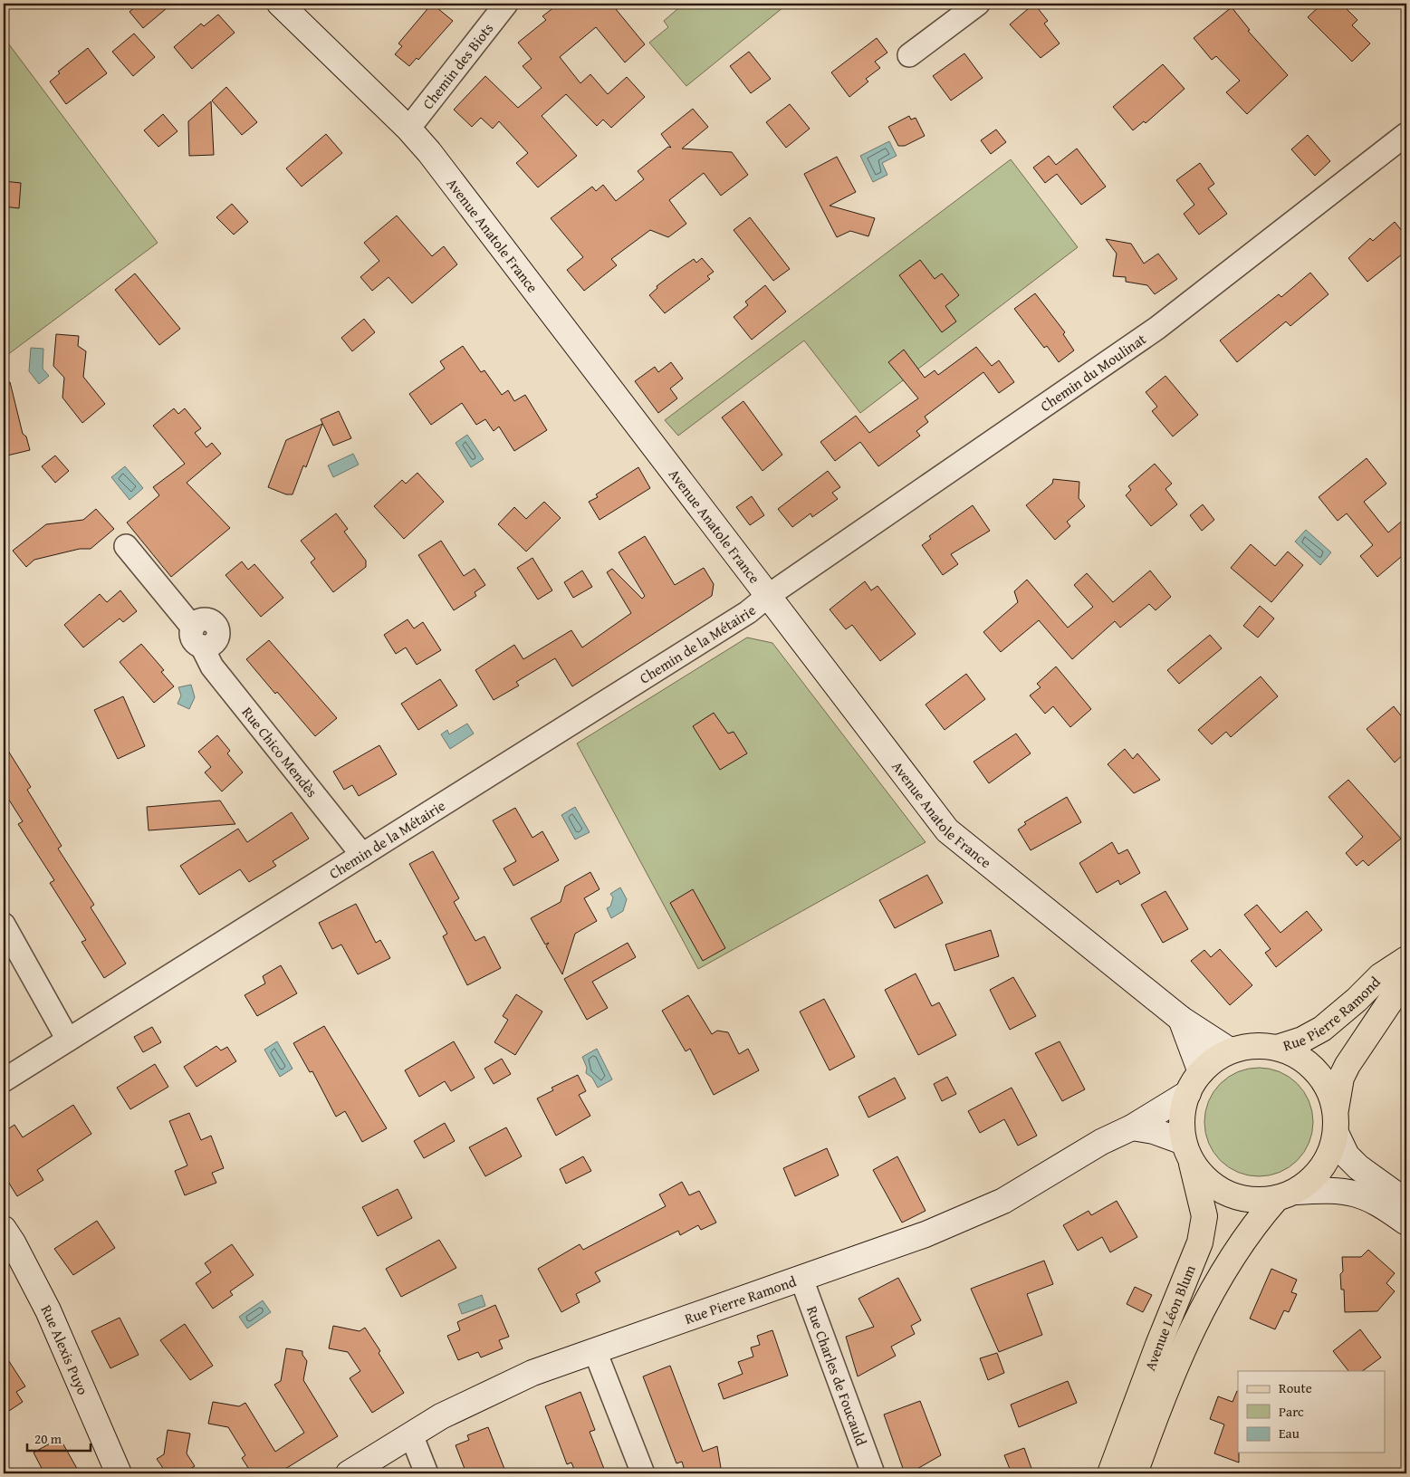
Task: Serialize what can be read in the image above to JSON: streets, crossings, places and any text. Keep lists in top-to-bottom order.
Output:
{
  "streets": {
    "main road": ["Rue Pierre Ramond", "Avenue Léon Blum"],
    "street": [
      "Chemin des Biots",
      "Avenue Anatole France",
      "Chemin du Moulinat",
      "Chemin de la Métairie",
      "Rue Chico Mendès",
      "Rue Alexis Puyo",
      "Rue Charles de Foucauld"
    ]
  },
  "crossings": [
    ["Chemin des Biots", "Avenue Anatole France"],
    ["Avenue Anatole France", "Chemin du Moulinat"],
    ["Avenue Anatole France", "Chemin de la Métairie"],
    ["Avenue Anatole France", "Rue Pierre Ramond"],
    ["Avenue Anatole France", "Avenue Léon Blum"],
    ["Chemin du Moulinat", "Chemin de la Métairie"],
    ["Chemin de la Métairie", "Rue Chico Mendès"],
    ["Rue Pierre Ramond", "Avenue Léon Blum"],
    ["Rue Pierre Ramond", "Rue Charles de Foucauld"]
  ],
  "legend": ["Route", "Parc", "Eau"],
  "scale_bar": "20 m"
}
